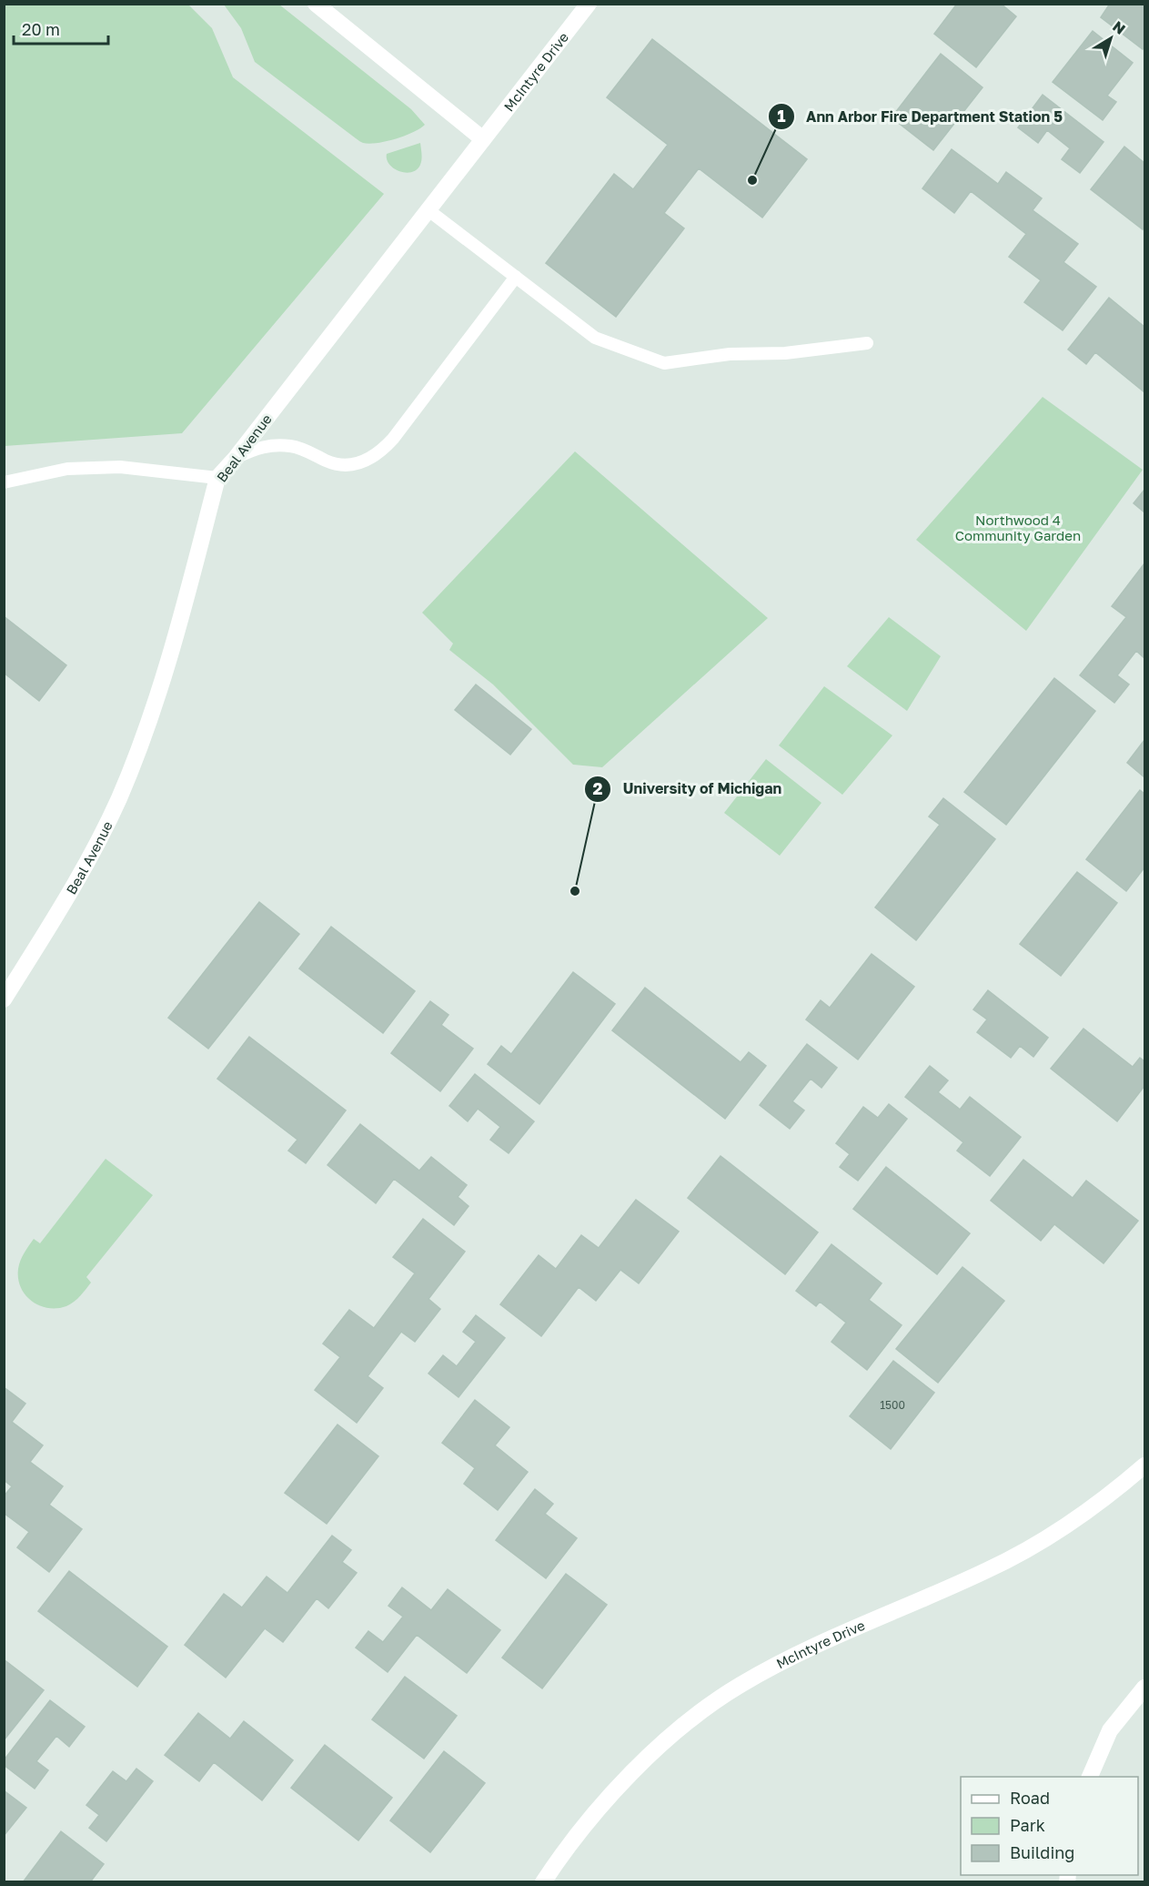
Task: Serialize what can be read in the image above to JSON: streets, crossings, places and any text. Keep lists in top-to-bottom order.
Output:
{
  "streets": {
    "street": ["McIntyre Drive", "Beal Avenue"]
  },
  "crossings": [
    ["McIntyre Drive", "Beal Avenue"]
  ],
  "parks": ["Northwood 4 Community Garden"],
  "places": ["Ann Arbor Fire Department Station 5", "University of Michigan"],
  "house_numbers": ["1500"],
  "legend": ["Road", "Park", "Building"],
  "scale_bar": "20 m",
  "north": "top right"
}
